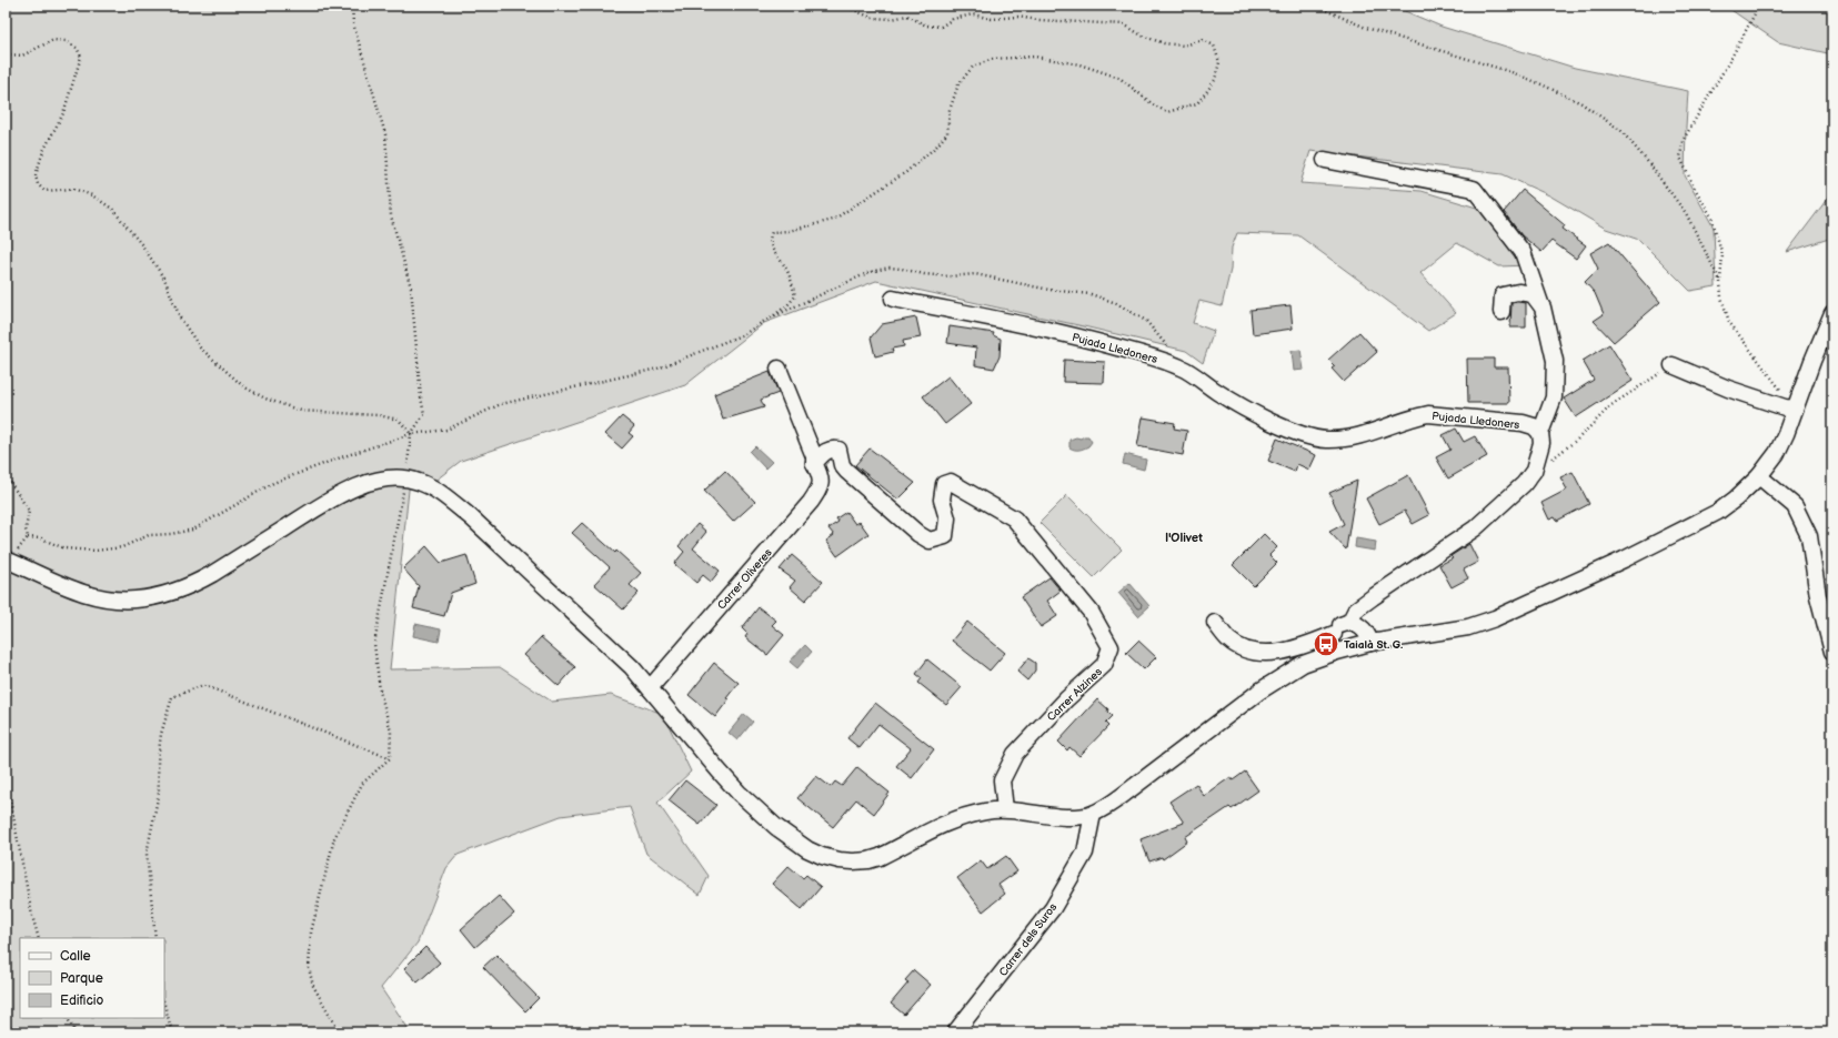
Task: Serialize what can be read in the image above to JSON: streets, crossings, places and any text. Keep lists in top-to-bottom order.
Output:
{
  "streets": {
    "street": [
      "Pujada Lledoners",
      "Carrer Oliveres",
      "Carrer Alzines",
      "Carrer dels Suros"
    ]
  },
  "crossings": [
    ["Carrer Oliveres", "Carrer Alzines"]
  ],
  "districts": ["l'Olivet"],
  "places": {
    "bus stop": ["Taialà St. G."]
  },
  "legend": ["Calle", "Parque", "Edificio"]
}
